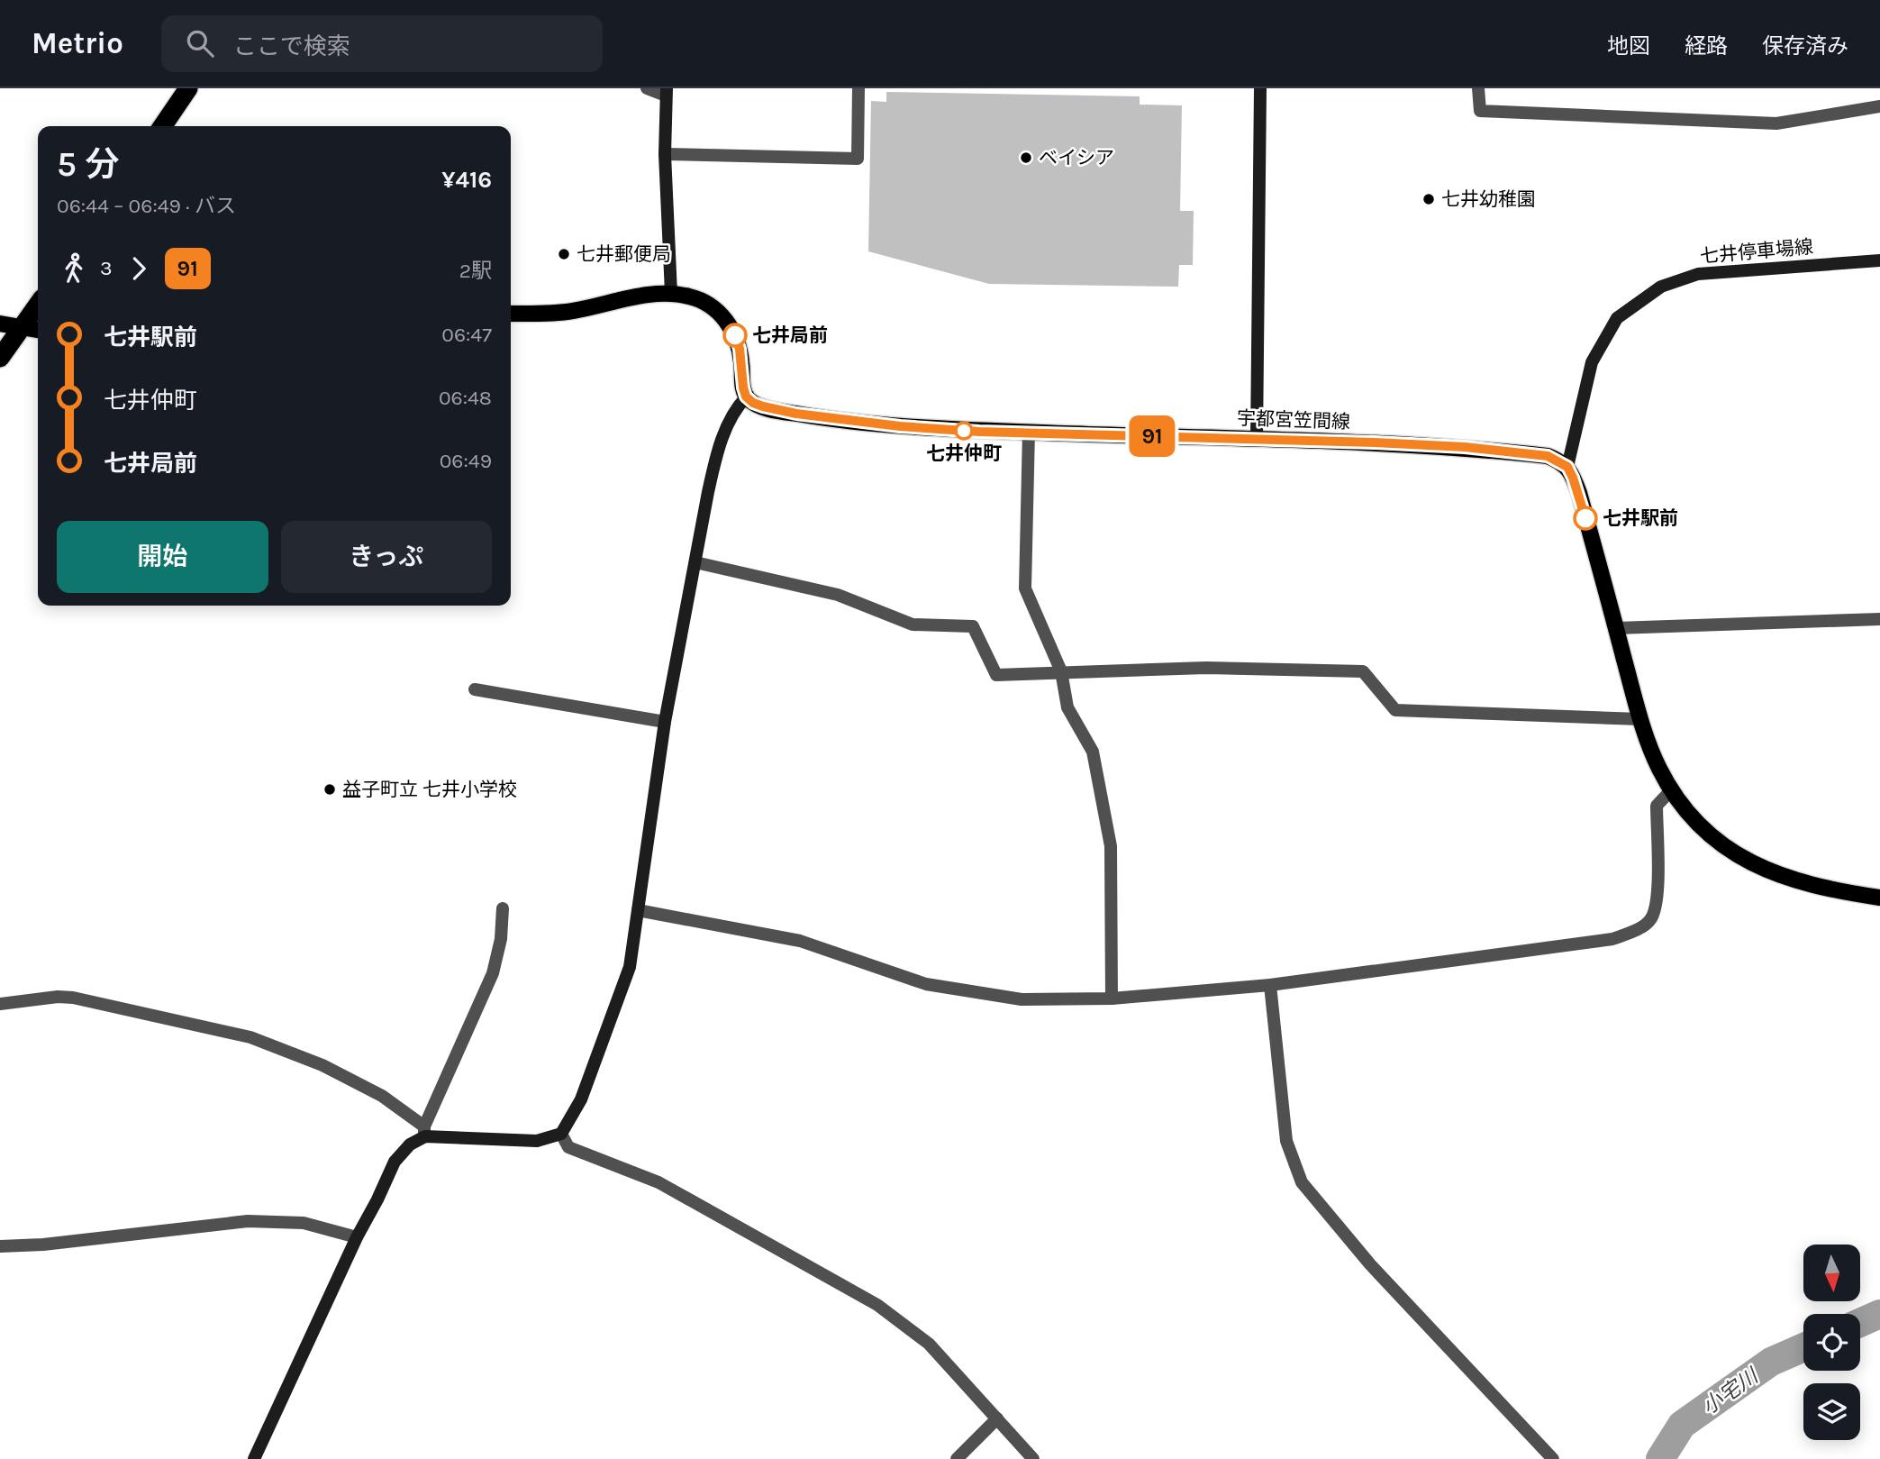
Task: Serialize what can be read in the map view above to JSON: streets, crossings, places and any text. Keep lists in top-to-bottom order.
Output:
{
  "streets": {
    "main road": ["宇都宮笠間線"],
    "street": ["七井停車場線"]
  },
  "crossings": [
    ["七井停車場線", "宇都宮笠間線"]
  ],
  "water": ["小宅川"],
  "places": [
    "ベイシア",
    "七井幼稚園",
    "七井郵便局",
    "七井局前",
    "七井仲町",
    "七井駅前",
    "益子町立 七井小学校"
  ],
  "lines": ["bus line 91"],
  "north": "bottom",
  "page": {
    "header": "Metrio",
    "search": "ここで検索",
    "nav": ["地図", "経路", "保存済み"],
    "on_map": "91",
    "heading": ["5 分", "06:44 – 06:49 · バス", "¥416"],
    "legs": ["3", "91", "2駅"],
    "list": [
      {
        "name": "七井駅前",
        "value": "06:47"
      },
      {
        "name": "七井仲町",
        "value": "06:48"
      },
      {
        "name": "七井局前",
        "value": "06:49"
      }
    ],
    "buttons": ["開始", "きっぷ"]
  }
}
